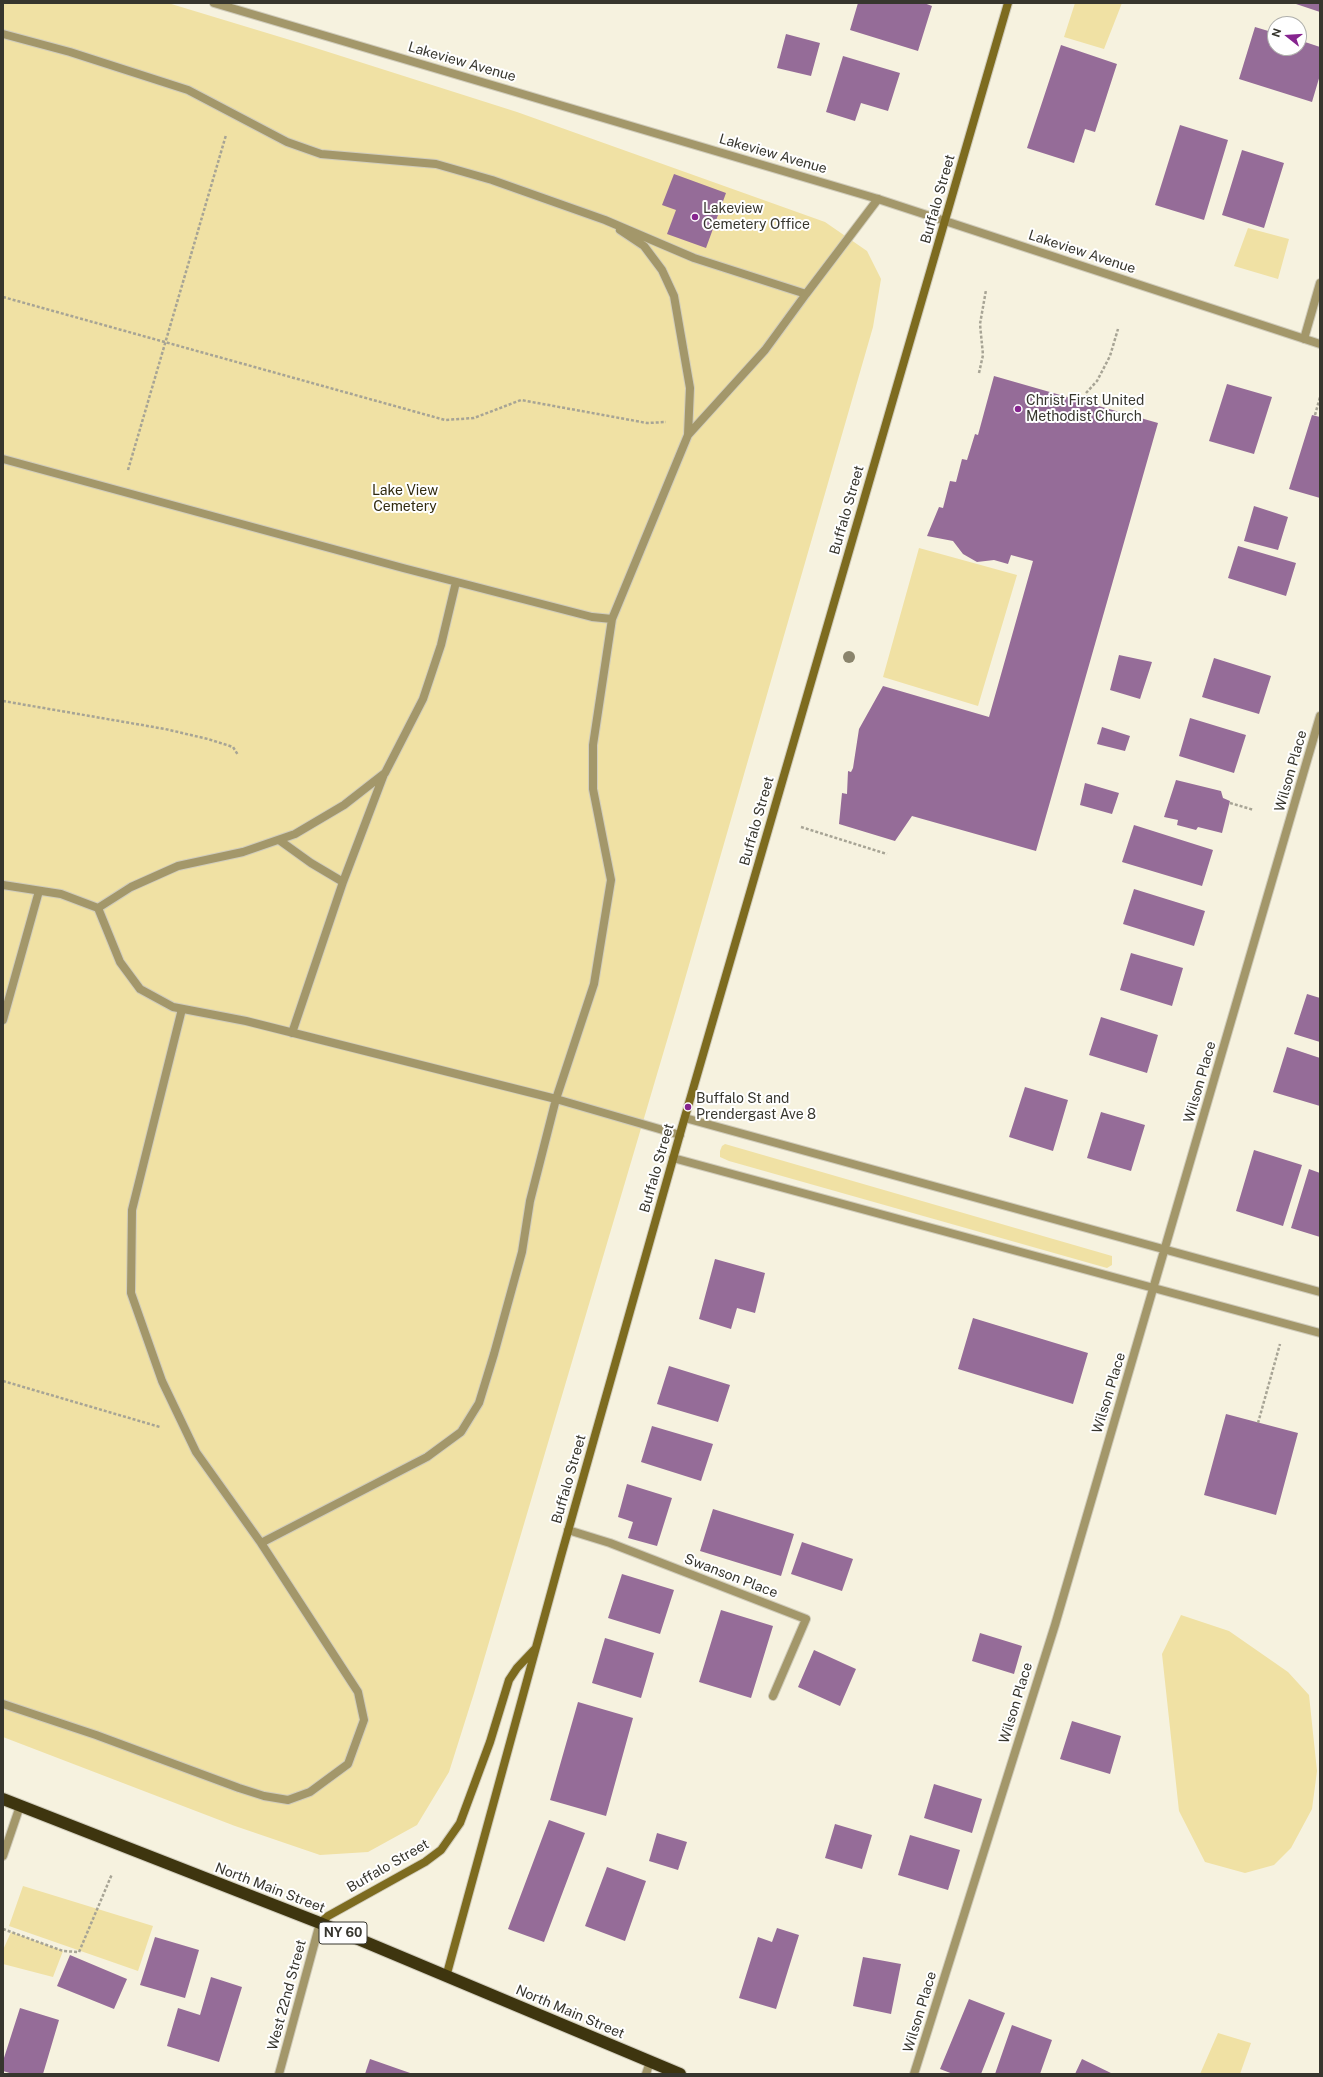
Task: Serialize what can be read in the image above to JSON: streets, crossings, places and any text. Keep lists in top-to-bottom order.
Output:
{
  "streets": {
    "highway": ["North Main Street", "NY 60"],
    "street": [
      "Lakeview Avenue",
      "Buffalo Street",
      "Wilson Place",
      "Swanson Place",
      "West 22nd Street"
    ]
  },
  "crossings": [
    ["Lakeview Avenue", "Buffalo Street"],
    ["Buffalo Street", "Swanson Place"],
    ["Buffalo Street", "North Main Street"],
    ["Buffalo Street", "West 22nd Street"],
    ["North Main Street", "West 22nd Street"]
  ],
  "parks": ["Lake View Cemetery"],
  "places": ["Lakeview Cemetery Office", "Christ First United Methodist Church", "Buffalo St and Prendergast Ave 8"],
  "north": "left"
}
